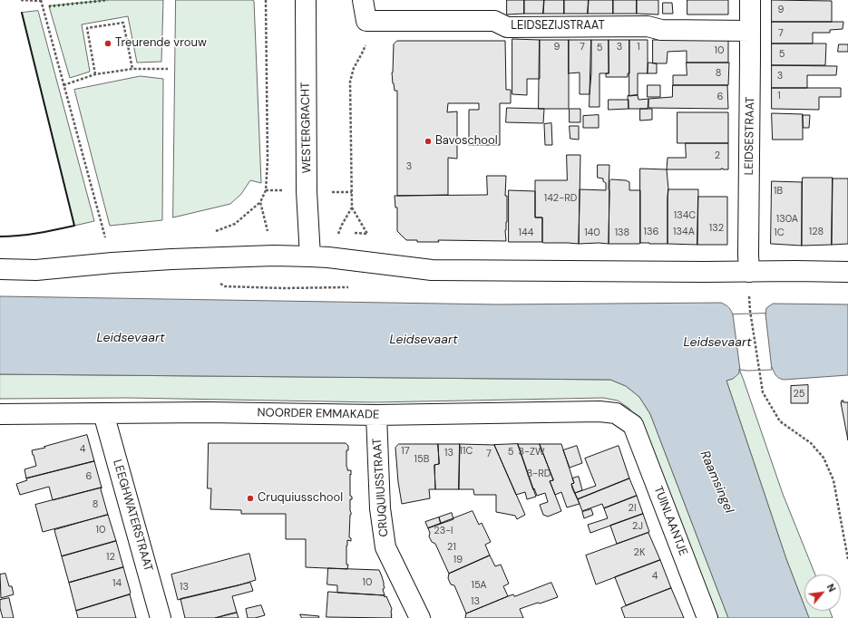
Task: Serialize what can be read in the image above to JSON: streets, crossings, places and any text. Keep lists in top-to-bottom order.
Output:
{
  "streets": {
    "street": [
      "LEIDSEZIJSTRAAT",
      "WESTERGRACHT",
      "LEIDSESTRAAT",
      "NOORDER EMMAKADE",
      "CRUQUIUSSTRAAT",
      "LEEGHWATERSTRAAT",
      "TUINLAANTJE"
    ]
  },
  "crossings": [
    ["LEIDSEZIJSTRAAT", "LEIDSESTRAAT"],
    ["NOORDER EMMAKADE", "CRUQUIUSSTRAAT"],
    ["NOORDER EMMAKADE", "LEEGHWATERSTRAAT"],
    ["NOORDER EMMAKADE", "TUINLAANTJE"]
  ],
  "water": ["Leidsevaart", "Raamsingel"],
  "places": ["Treurende vrouw", "Bavoschool", "Cruquiusschool"],
  "house_numbers": [
    "9",
    "7",
    "9",
    "7",
    "3",
    "1",
    "5",
    "10",
    "5",
    "8",
    "3",
    "1",
    "6",
    "2",
    "3",
    "1B",
    "142-RD",
    "134C",
    "130A",
    "132",
    "136",
    "134A",
    "128",
    "144",
    "140",
    "138",
    "1C",
    "25",
    "4",
    "17",
    "11C",
    "5",
    "3-ZW",
    "13",
    "7",
    "15B",
    "3-RD",
    "6",
    "8",
    "2I",
    "2J",
    "10",
    "23-I",
    "21",
    "2K",
    "12",
    "19",
    "4",
    "10",
    "14",
    "15A",
    "13",
    "13"
  ],
  "north": "top right"
}
